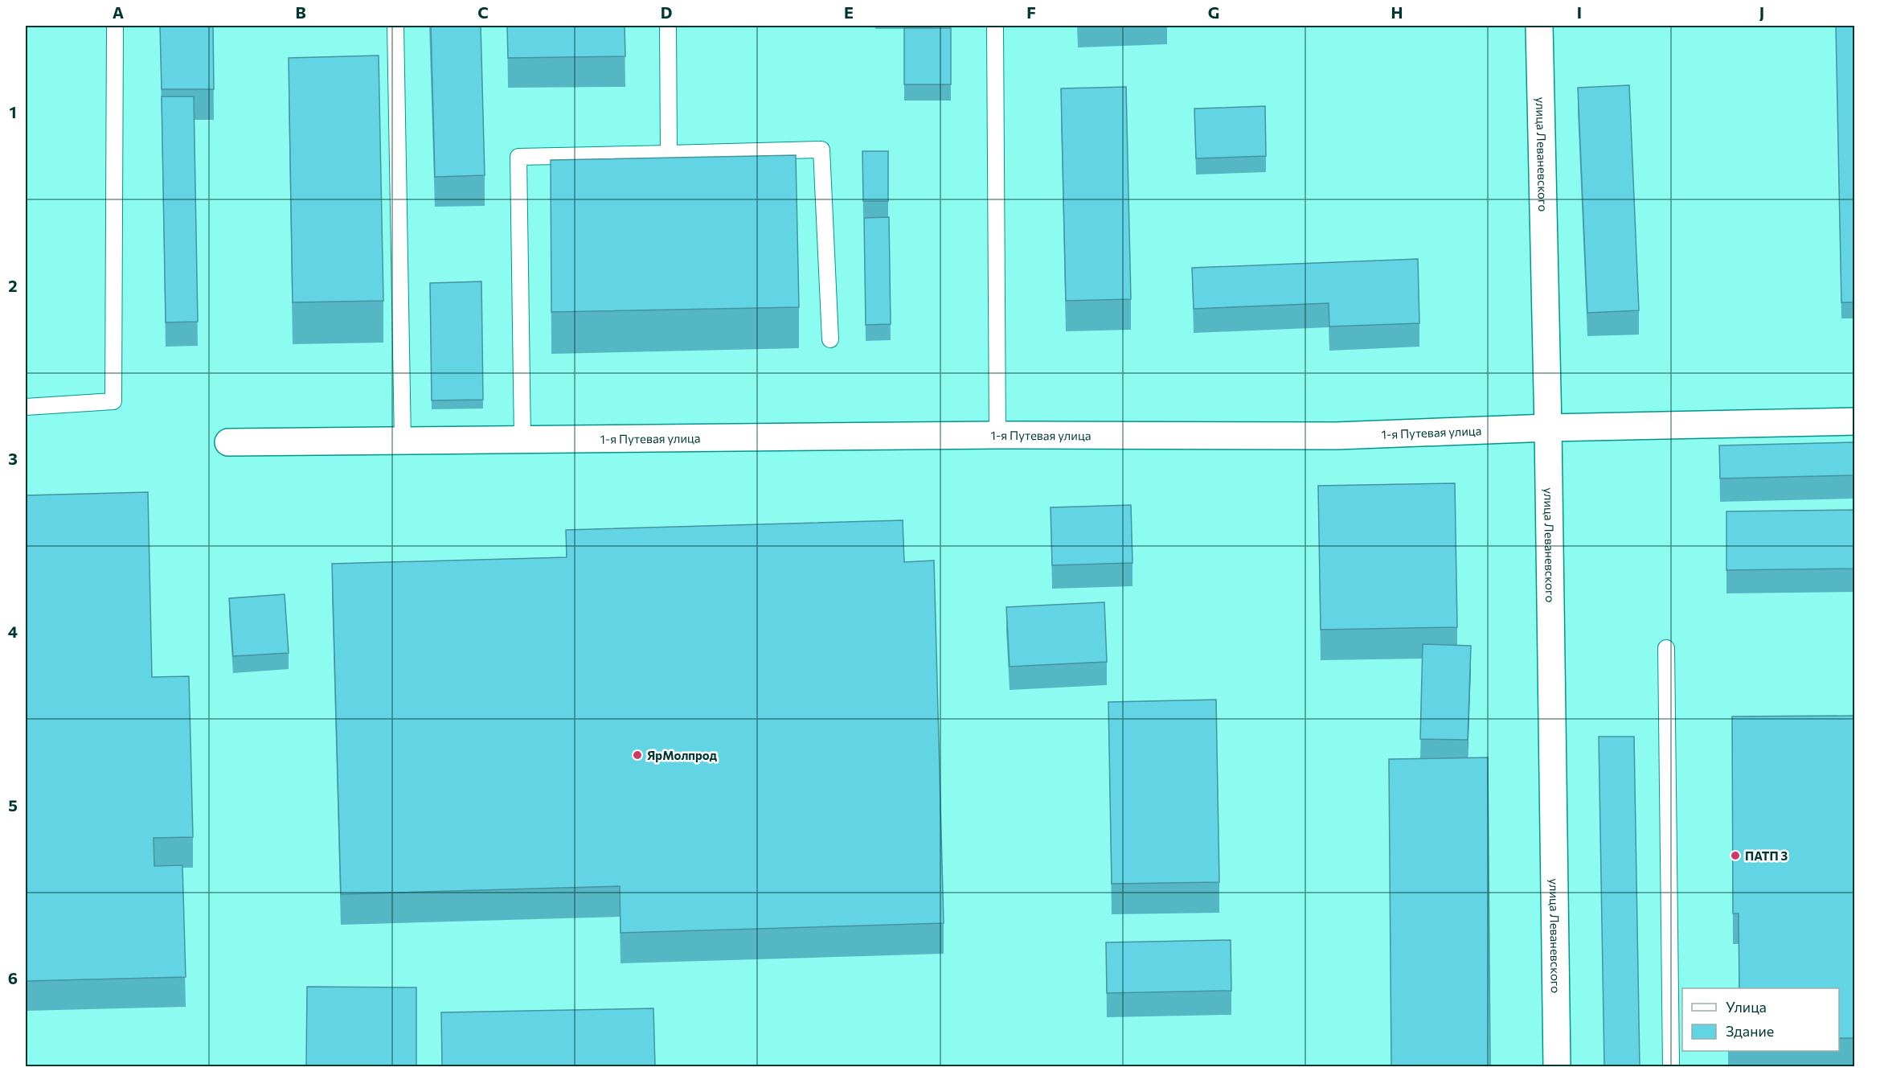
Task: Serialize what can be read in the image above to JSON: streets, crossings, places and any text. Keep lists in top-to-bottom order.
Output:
{
  "streets": {
    "street": ["улица Леваневского", "1-я Путевая улица"]
  },
  "crossings": [
    ["улица Леваневского", "1-я Путевая улица"]
  ],
  "places": ["ЯрМолпрод", "ПАТП 3"],
  "legend": ["Улица", "Здание"],
  "grid": {
    "columns": [
      "A",
      "B",
      "C",
      "D",
      "E",
      "F",
      "G",
      "H",
      "I",
      "J"
    ],
    "rows": [
      "1",
      "2",
      "3",
      "4",
      "5",
      "6"
    ]
  }
}
